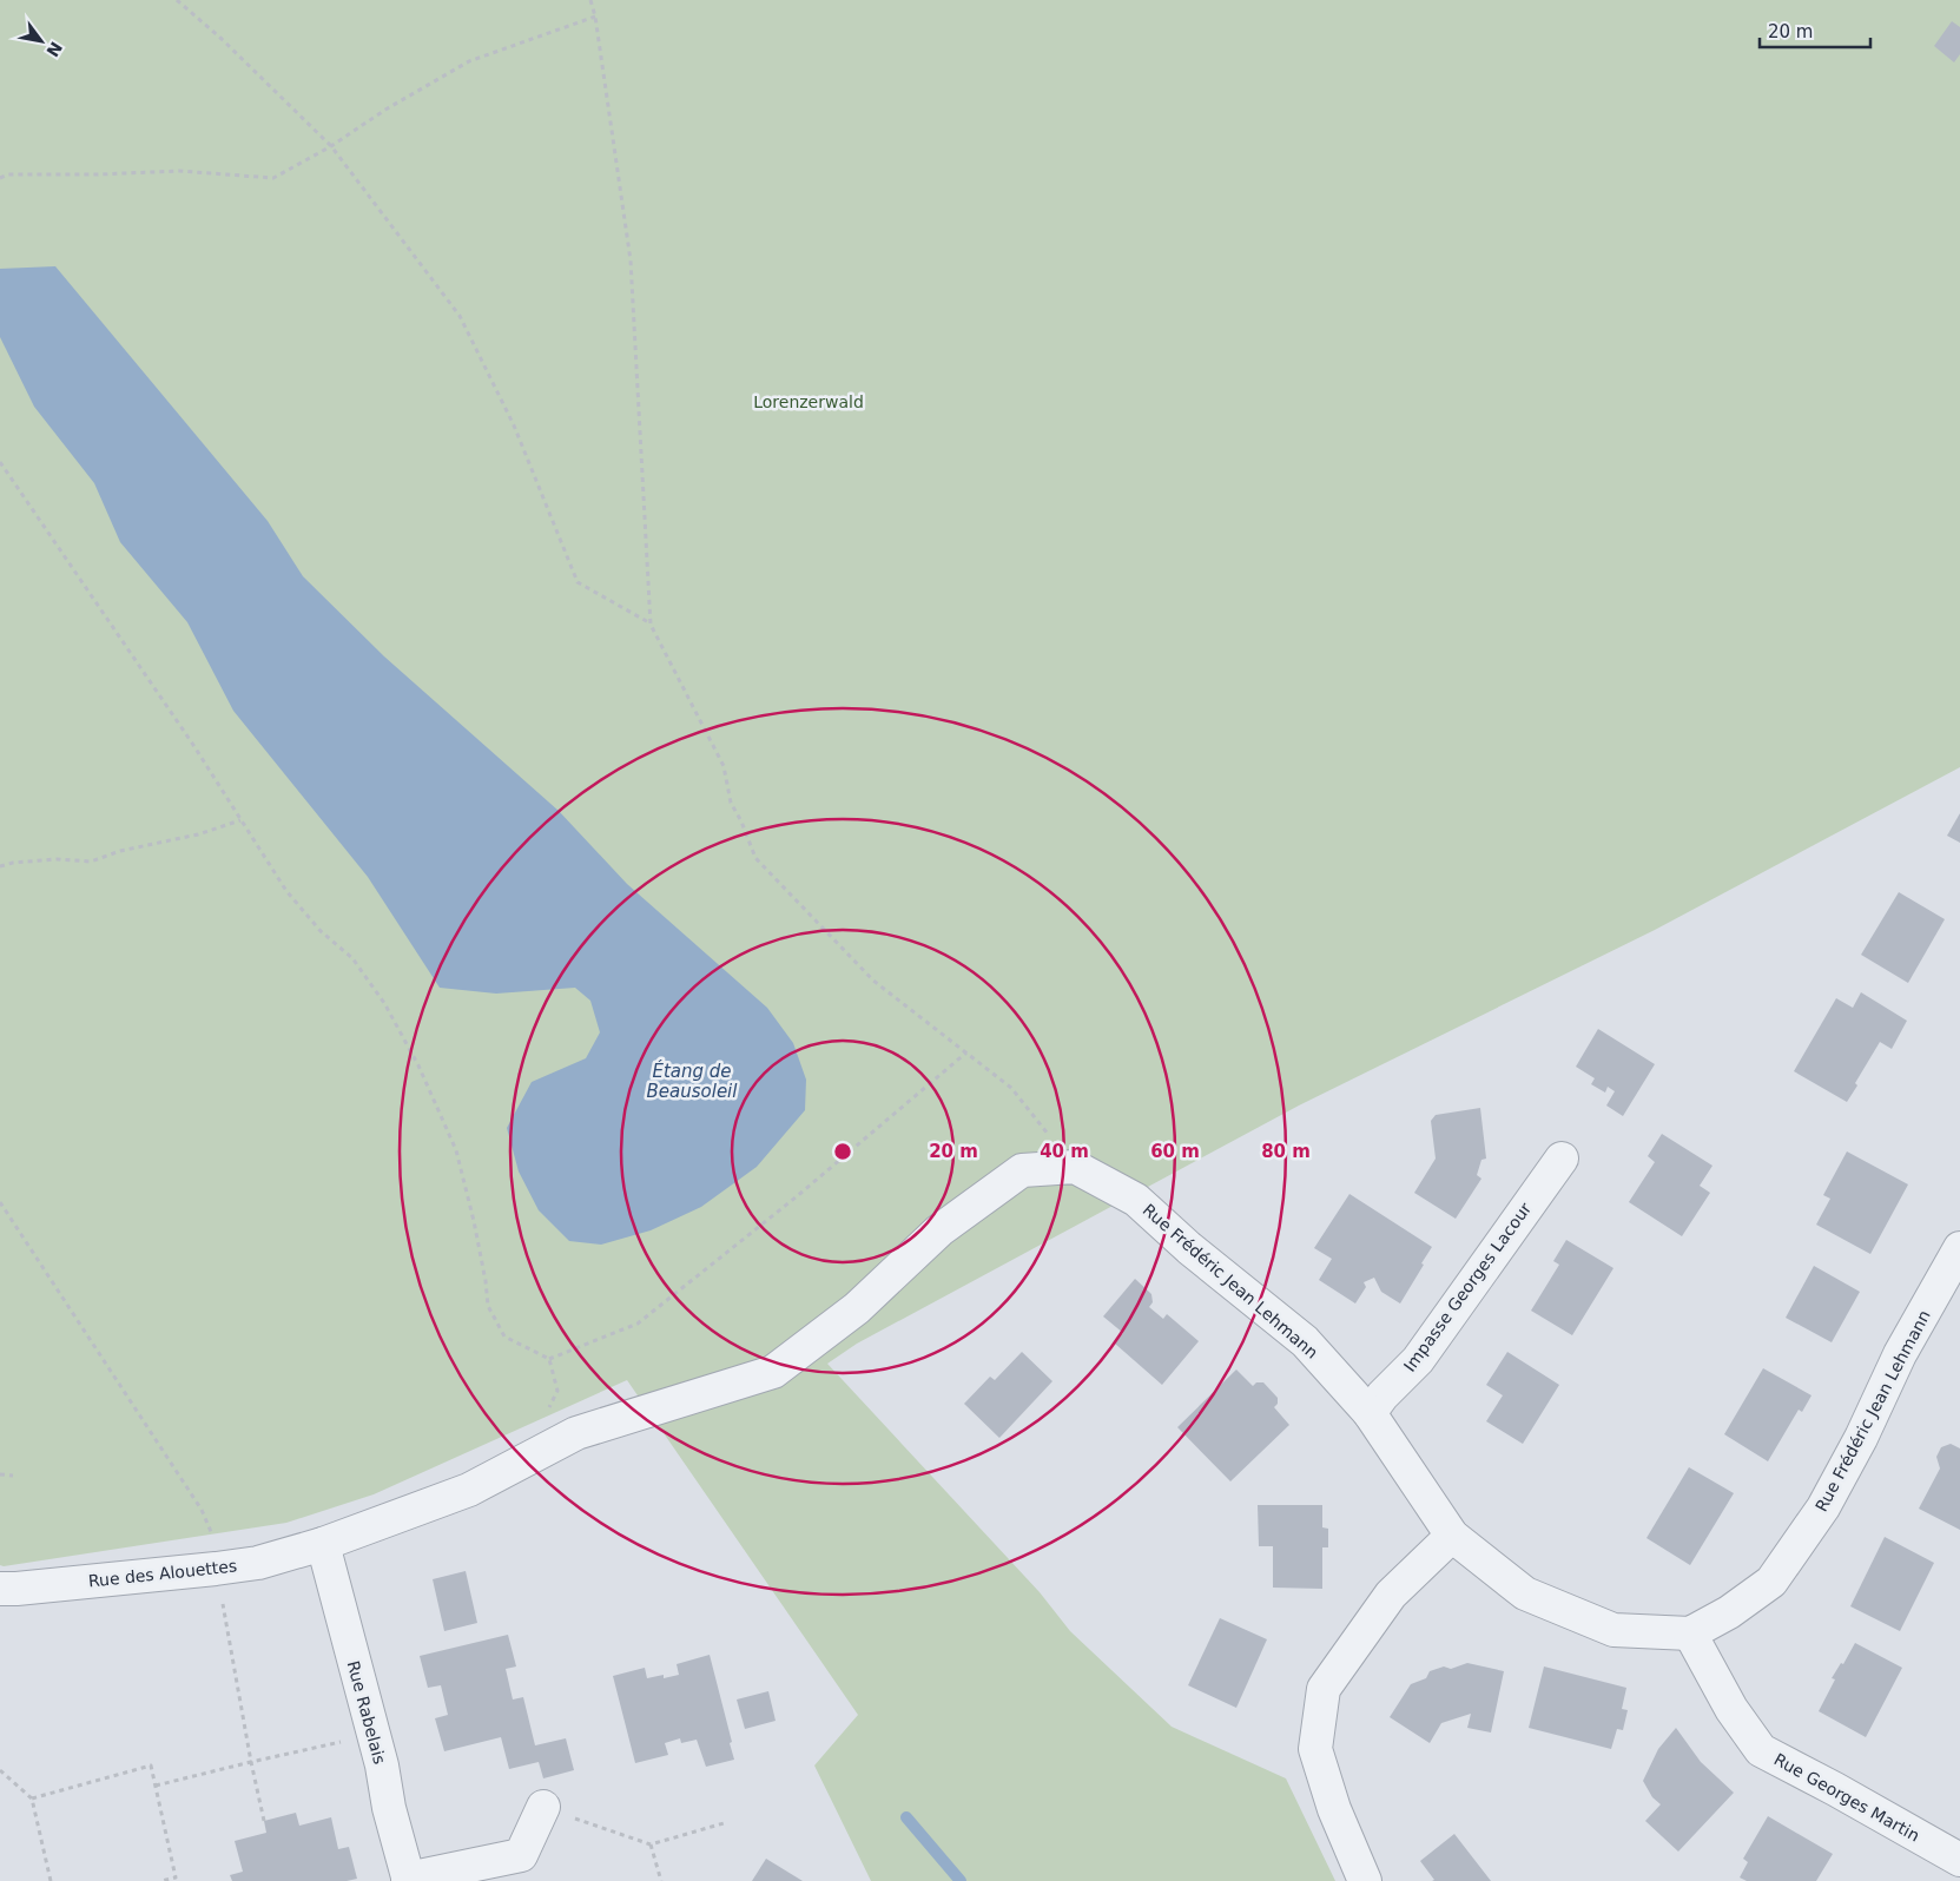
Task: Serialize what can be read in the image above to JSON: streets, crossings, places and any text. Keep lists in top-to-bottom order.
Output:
{
  "streets": {
    "street": [
      "Rue Frédéric Jean Lehmann",
      "Impasse Georges Lacour",
      "Rue des Alouettes",
      "Rue Rabelais",
      "Rue Georges Martin"
    ]
  },
  "crossings": [
    ["Rue Frédéric Jean Lehmann", "Impasse Georges Lacour"],
    ["Rue Frédéric Jean Lehmann", "Rue Georges Martin"],
    ["Rue des Alouettes", "Rue Rabelais"]
  ],
  "water": ["Étang de Beausoleil"],
  "parks": ["Lorenzerwald"],
  "scale_bar": "20 m",
  "north": "bottom right",
  "rings": [
    "20 m",
    "40 m",
    "60 m",
    "80 m"
  ]
}
